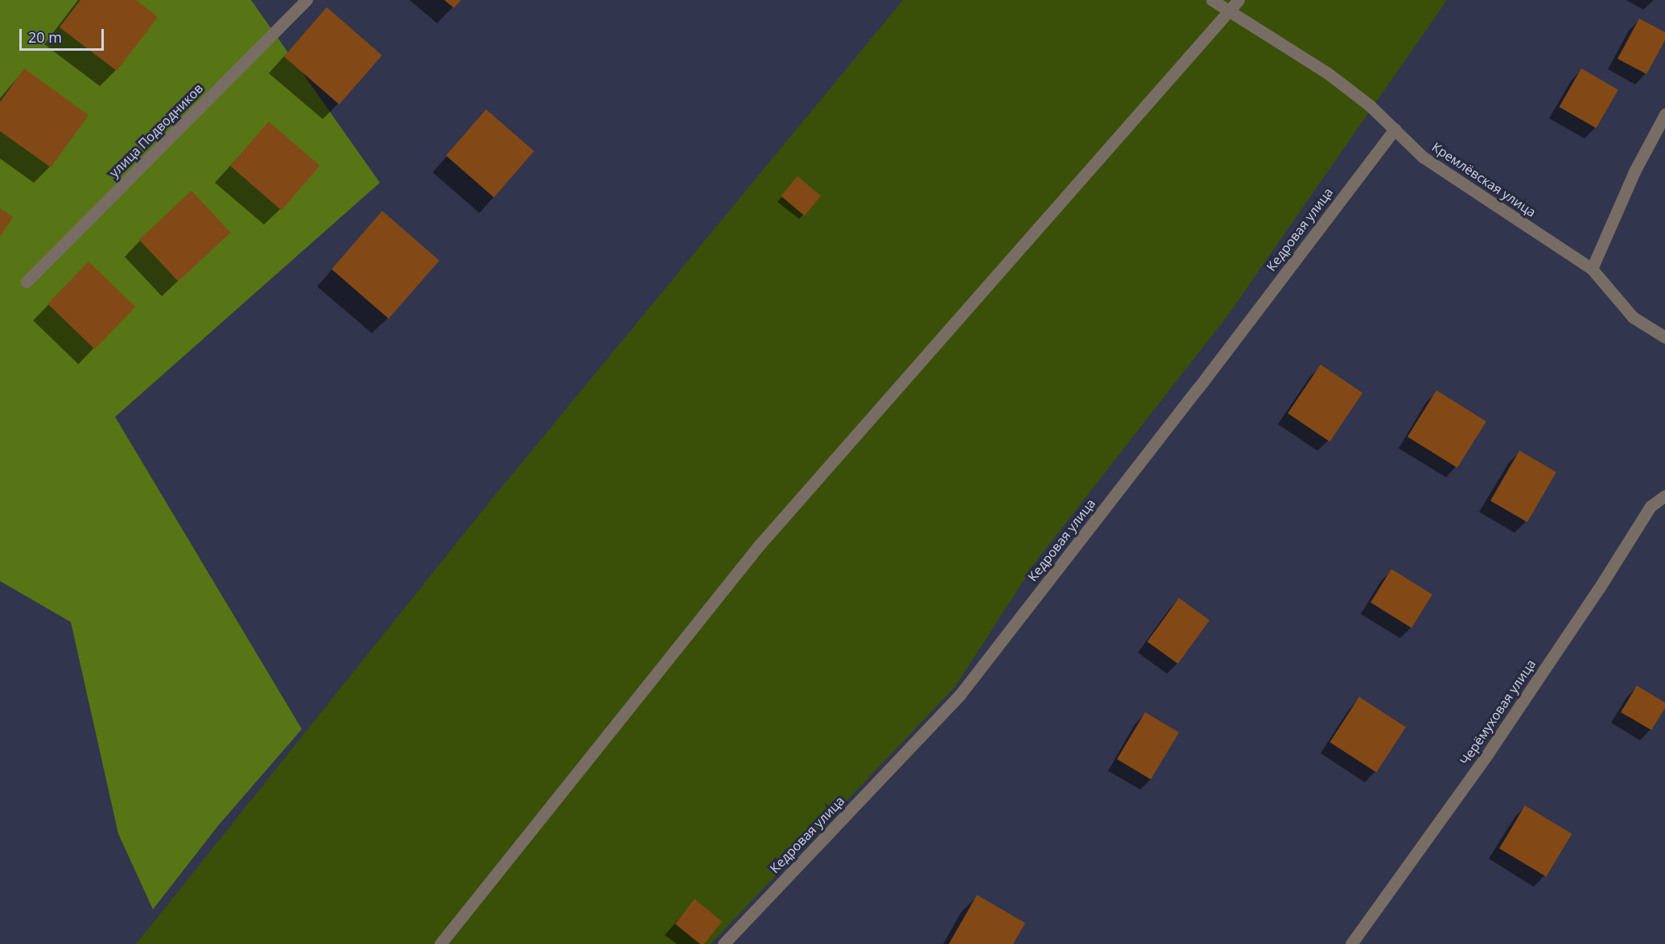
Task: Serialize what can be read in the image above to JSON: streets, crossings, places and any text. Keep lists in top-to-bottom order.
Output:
{
  "streets": {
    "street": [
      "улица Подводников",
      "Кремлёвская улица",
      "Кедровая улица",
      "Черёмуховая улица"
    ]
  },
  "crossings": [
    ["Кремлёвская улица", "Кедровая улица"]
  ],
  "scale_bar": "20 m"
}
